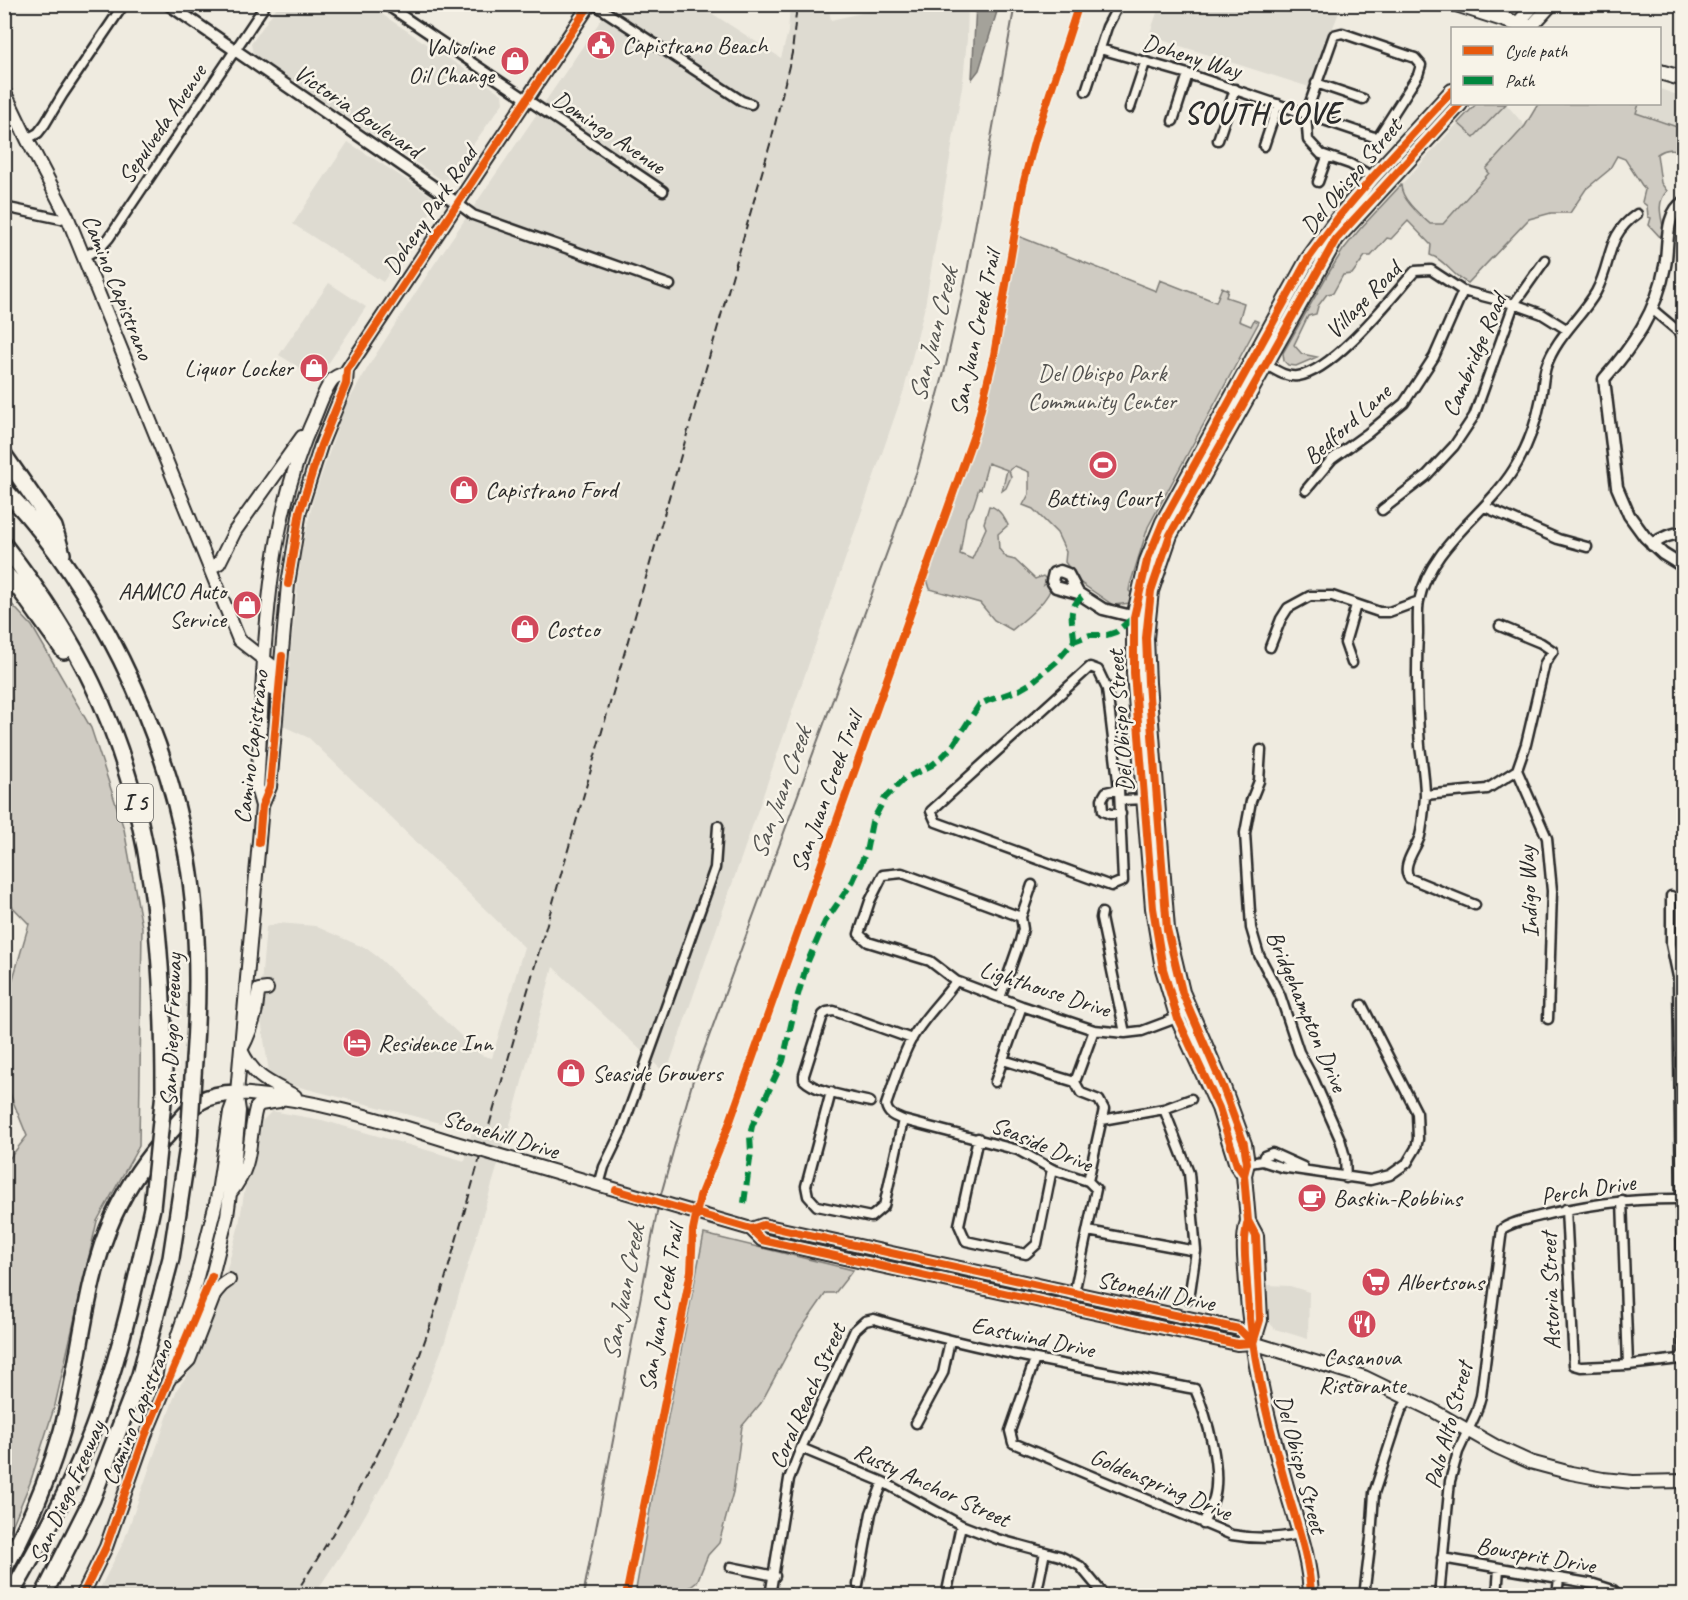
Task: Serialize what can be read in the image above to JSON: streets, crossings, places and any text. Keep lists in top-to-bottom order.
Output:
{
  "streets": {
    "highway": ["I 5", "San Diego Freeway"],
    "main road": [
      "Del Obispo Street",
      "Doheny Park Road",
      "Camino Capistrano",
      "Stonehill Drive"
    ],
    "street": [
      "Doheny Way",
      "Victoria Boulevard",
      "Sepulveda Avenue",
      "Domingo Avenue",
      "Village Road",
      "Cambridge Road",
      "Bedford Lane",
      "Indigo Way",
      "Lighthouse Drive",
      "Bridgehampton Drive",
      "Seaside Drive",
      "Perch Drive",
      "Astoria Street",
      "Eastwind Drive",
      "Coral Reach Street",
      "Palo Alto Street",
      "Goldenspring Drive",
      "Rusty Anchor Street",
      "Bowsprit Drive"
    ],
    "cycle path": ["San Juan Creek Trail"]
  },
  "crossings": [
    ["Doheny Way", "Del Obispo Street"],
    ["Victoria Boulevard", "Sepulveda Avenue"],
    ["Victoria Boulevard", "Doheny Park Road"],
    ["Sepulveda Avenue", "Camino Capistrano"],
    ["Domingo Avenue", "Doheny Park Road"],
    ["Del Obispo Street", "Village Road"],
    ["Del Obispo Street", "Lighthouse Drive"],
    ["Del Obispo Street", "Stonehill Drive"],
    ["Del Obispo Street", "Goldenspring Drive"],
    ["Doheny Park Road", "Camino Capistrano"],
    ["Camino Capistrano", "Stonehill Drive"],
    ["Village Road", "Cambridge Road"],
    ["Village Road", "Bedford Lane"],
    ["Stonehill Drive", "Seaside Drive"],
    ["Stonehill Drive", "Palo Alto Street"],
    ["Perch Drive", "Astoria Street"],
    ["Perch Drive", "Palo Alto Street"],
    ["Eastwind Drive", "Coral Reach Street"],
    ["Eastwind Drive", "Goldenspring Drive"],
    ["Coral Reach Street", "Rusty Anchor Street"],
    ["Palo Alto Street", "Bowsprit Drive"]
  ],
  "districts": ["SOUTH COVE"],
  "water": ["San Juan Creek"],
  "parks": ["Del Obispo Park Community Center"],
  "places": {
    "public building": ["Capistrano Beach"],
    "shop": [
      "Valvoline Oil Change",
      "Liquor Locker",
      "Capistrano Ford",
      "AAMCO Auto Service",
      "Costco",
      "Seaside Growers"
    ],
    "sports": ["Batting Court"],
    "hotel": ["Residence Inn"],
    "cafe": ["Baskin-Robbins"],
    "supermarket": ["Albertsons"],
    "restaurant": ["Casanova Ristorante"]
  },
  "legend": ["Cycle path", "Path"]
}
